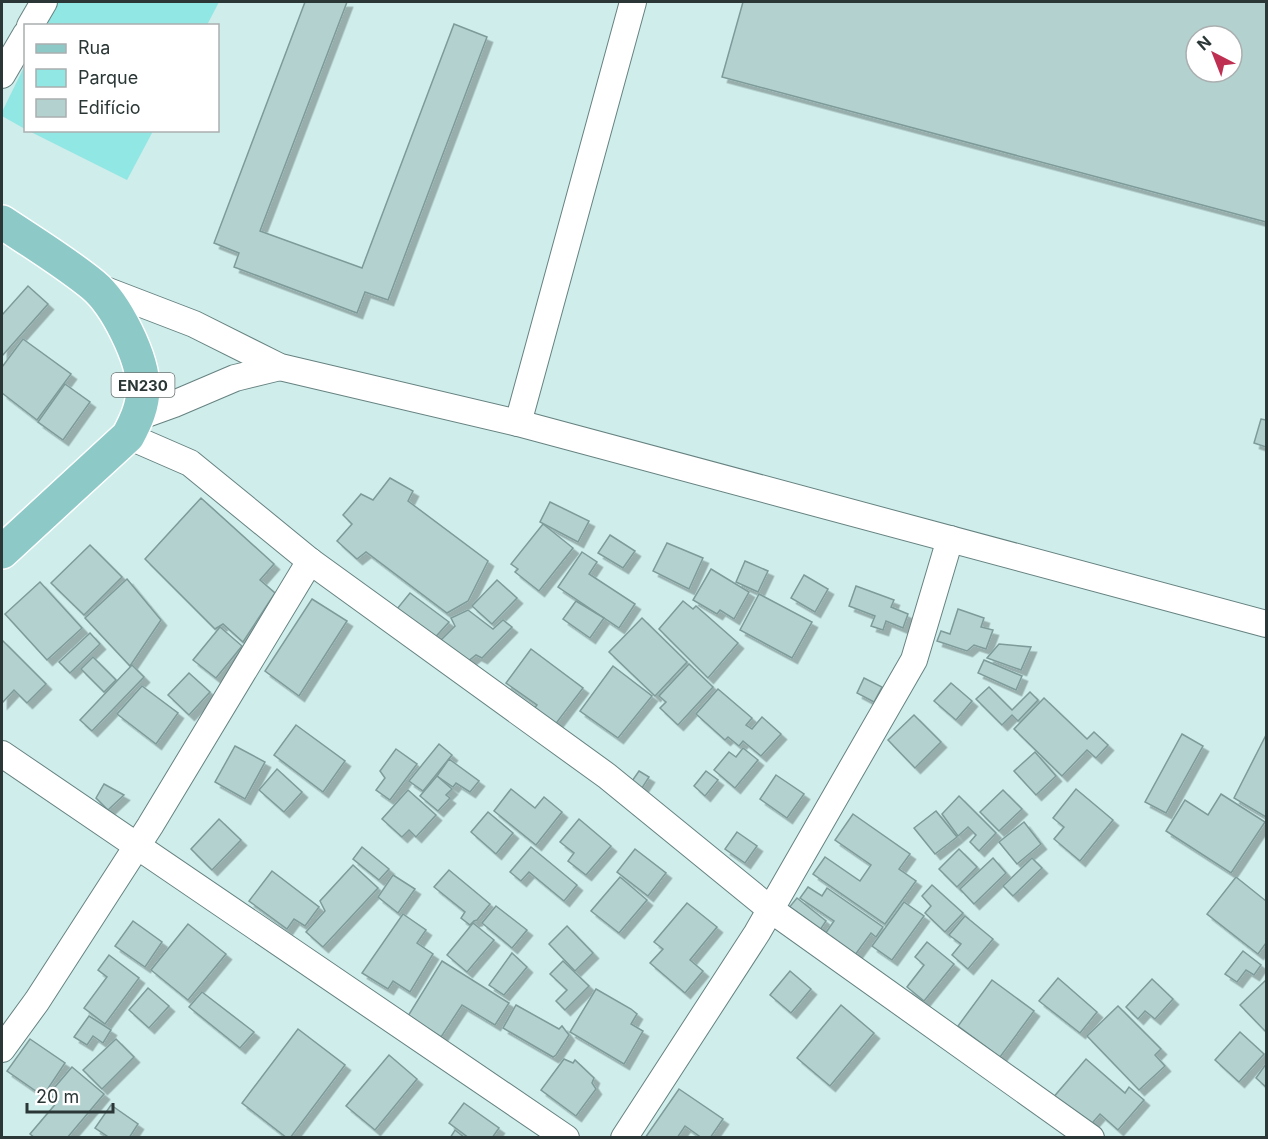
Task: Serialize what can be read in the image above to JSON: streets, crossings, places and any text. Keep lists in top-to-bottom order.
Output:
{
  "streets": {
    "main road": ["EN230"]
  },
  "legend": ["Rua", "Parque", "Edifício"],
  "scale_bar": "20 m",
  "north": "top left"
}
